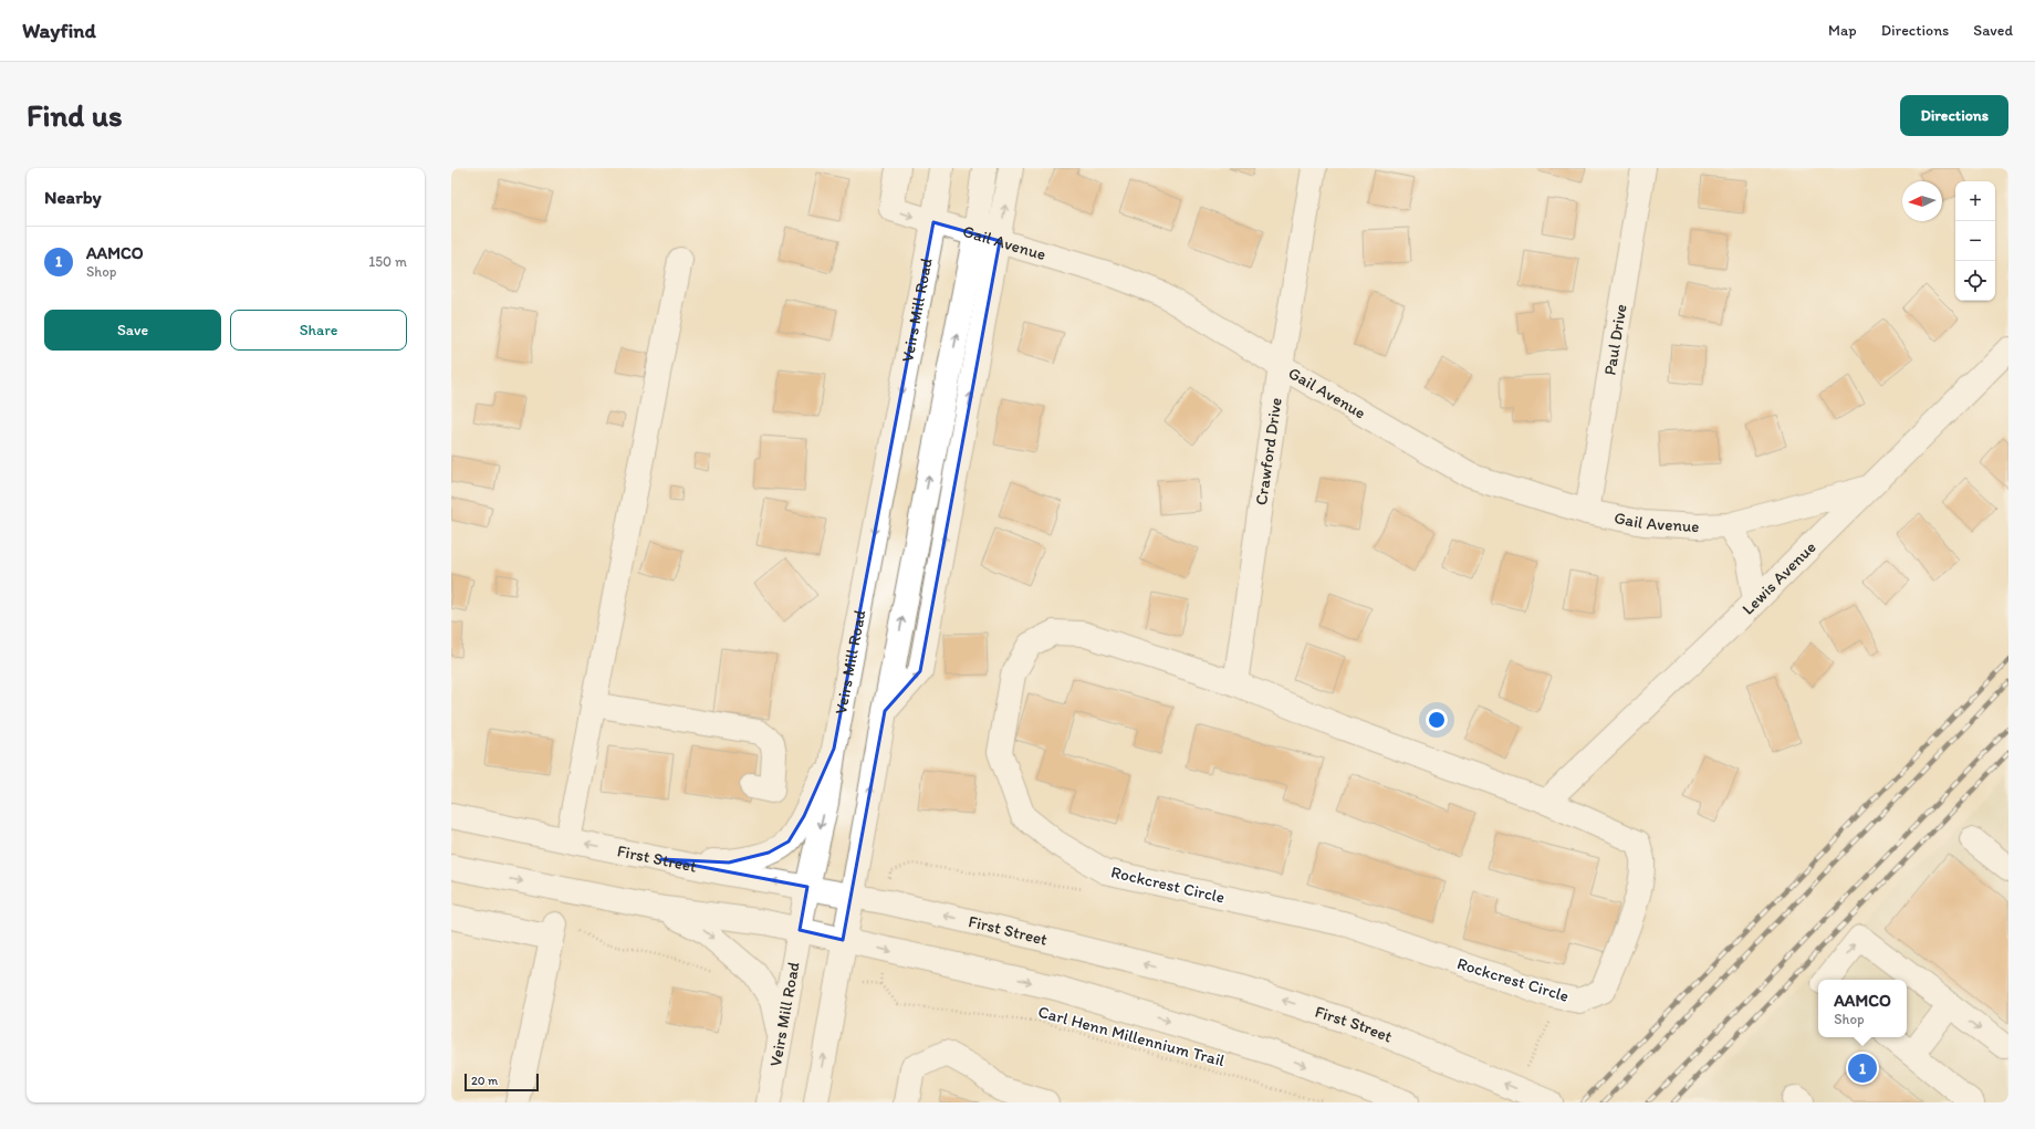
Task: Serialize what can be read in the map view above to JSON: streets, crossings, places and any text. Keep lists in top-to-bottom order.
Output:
{
  "streets": {
    "street": [
      "Gail Avenue",
      "Veirs Mill Road",
      "Paul Drive",
      "Crawford Drive",
      "Lewis Avenue",
      "First Street",
      "Rockcrest Circle"
    ],
    "path": ["Carl Henn Millennium Trail"]
  },
  "crossings": [
    ["Gail Avenue", "Veirs Mill Road"],
    ["Gail Avenue", "Paul Drive"],
    ["Gail Avenue", "Crawford Drive"],
    ["Gail Avenue", "Lewis Avenue"],
    ["Veirs Mill Road", "First Street"],
    ["Crawford Drive", "Rockcrest Circle"],
    ["Lewis Avenue", "Rockcrest Circle"]
  ],
  "scale_bar": "20 m",
  "north": "left",
  "page": {
    "header": "Wayfind",
    "nav": ["Map", "Directions", "Saved"],
    "buttons": [
      "Directions",
      ["Save", "Share"]
    ],
    "title": "Find us",
    "heading": "Nearby",
    "map_buttons": ["+", "−"],
    "list": [
      {
        "mark": "1",
        "name": "AAMCO",
        "note": "Shop",
        "value": "150 m"
      }
    ],
    "popup": ["AAMCO", "Shop"],
    "pins": "1",
    "scale": "20 m"
  }
}
